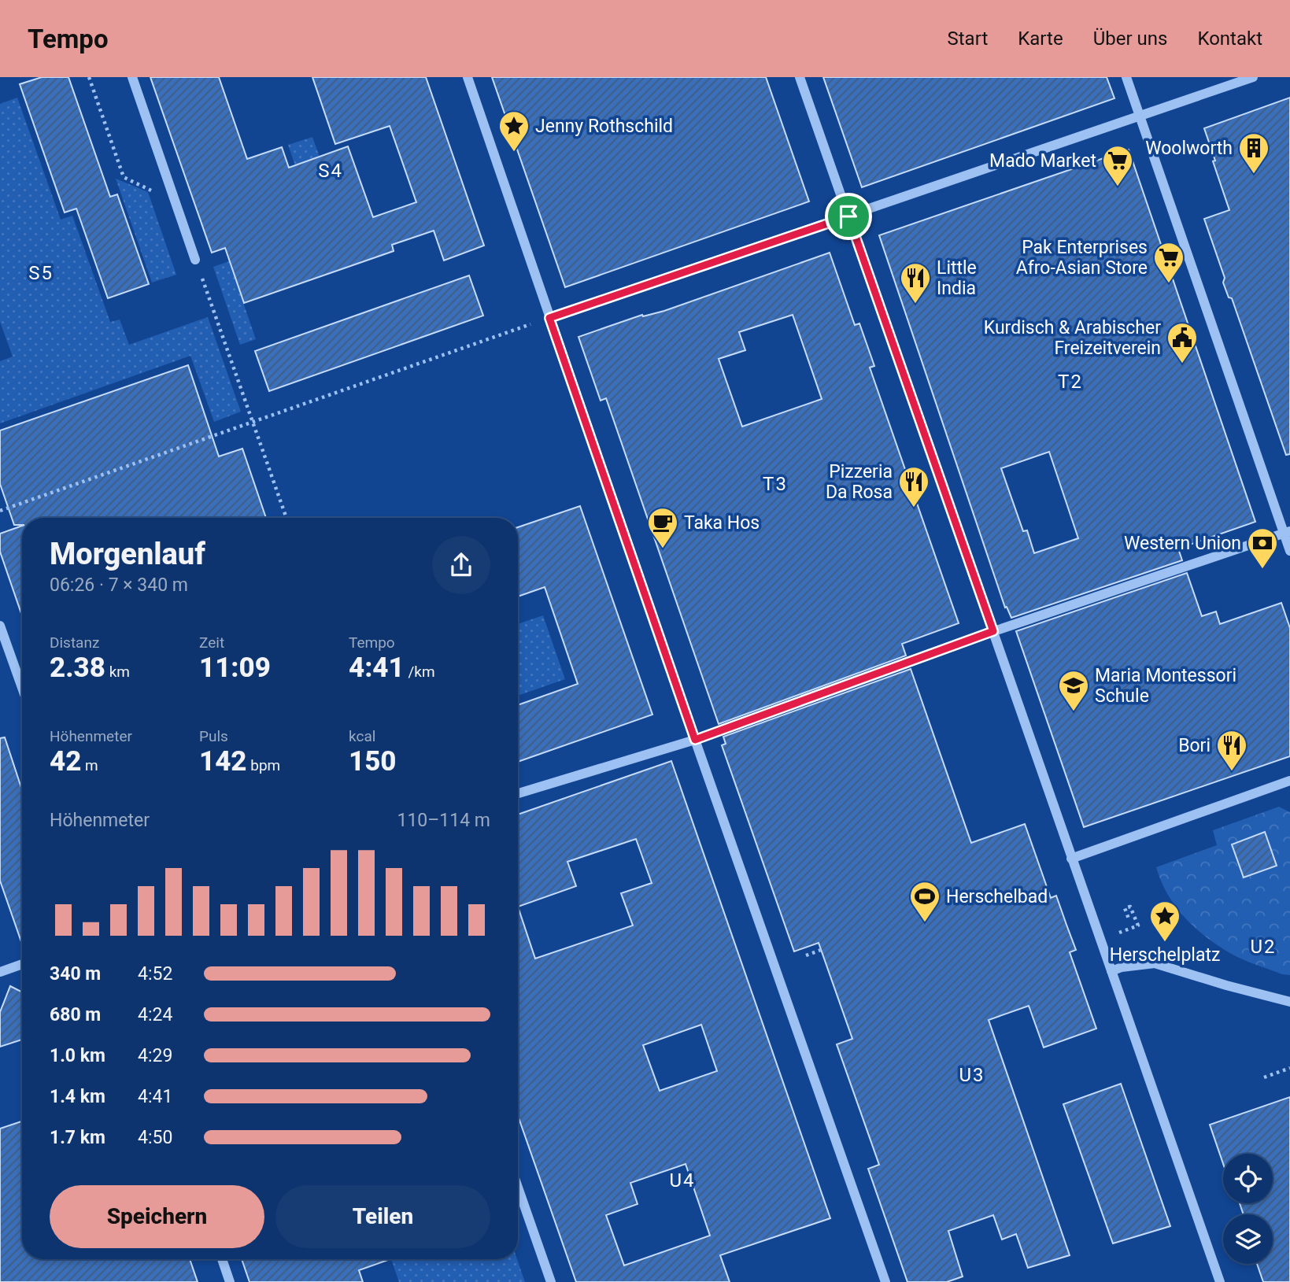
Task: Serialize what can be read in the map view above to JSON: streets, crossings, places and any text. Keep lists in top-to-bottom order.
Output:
{
  "districts": [
    "S4",
    "S5",
    "T2",
    "T3",
    "U2",
    "U3",
    "U4"
  ],
  "places": {
    "place": ["Jenny Rothschild", "Herschelplatz"],
    "building": ["Woolworth"],
    "supermarket": ["Mado Market", "Pak Enterprises Afro-Asian Store"],
    "restaurant": ["Little India", "Pizzeria Da Rosa", "Bori"],
    "public building": ["Kurdisch & Arabischer Freizeitverein"],
    "cafe": ["Taka Hos"],
    "bank": ["Western Union"],
    "school or university": ["Maria Montessori Schule"],
    "sports": ["Herschelbad"]
  },
  "page": {
    "header": "Tempo",
    "nav": [
      "Start",
      "Karte",
      "Über uns",
      "Kontakt"
    ],
    "heading": ["Morgenlauf", "06:26 · 7 × 340 m"],
    "stats": [
      ["Distanz", "2.38 km"],
      ["Zeit", "11:09"],
      ["Tempo", "4:41 /km"],
      ["Höhenmeter", "42 m"],
      ["Puls", "142 bpm"],
      ["kcal", "150"]
    ],
    "chart": ["Höhenmeter", "110–114 m"],
    "list": [
      {
        "name": "340 m",
        "note": "4:52"
      },
      {
        "name": "680 m",
        "note": "4:24"
      },
      {
        "name": "1.0 km",
        "note": "4:29"
      },
      {
        "name": "1.4 km",
        "note": "4:41"
      },
      {
        "name": "1.7 km",
        "note": "4:50"
      }
    ],
    "buttons": ["Speichern", "Teilen"]
  }
}
